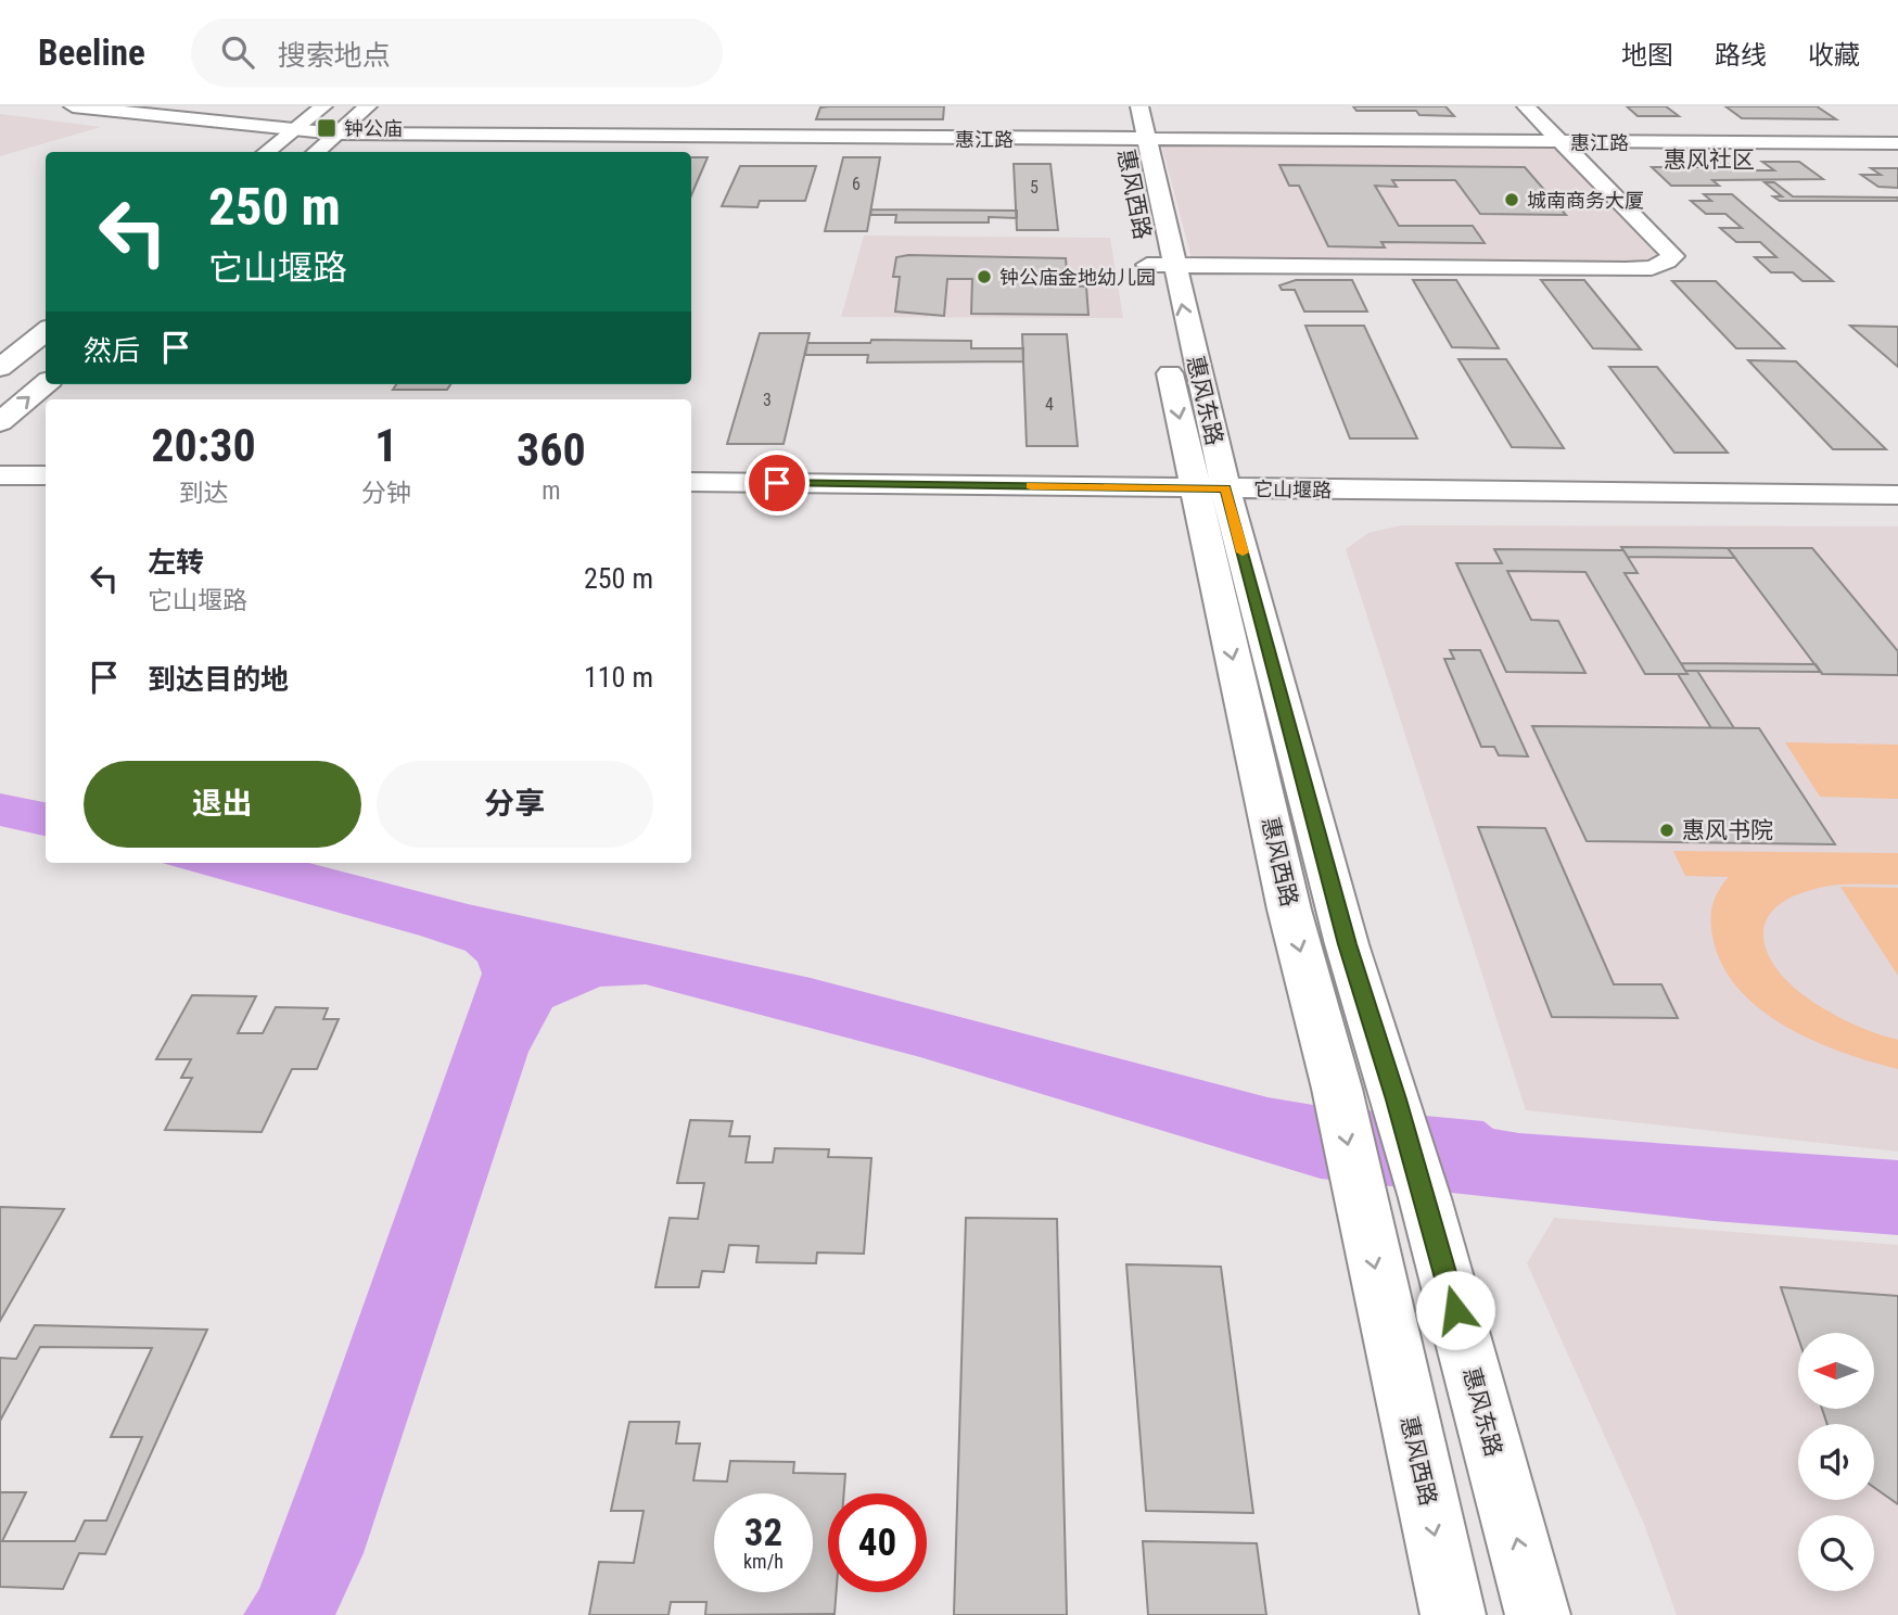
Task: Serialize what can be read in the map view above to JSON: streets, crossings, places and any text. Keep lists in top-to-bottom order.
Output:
{
  "streets": {
    "street": [
      "惠江路",
      "惠风西路",
      "惠风东路",
      "它山堰路"
    ]
  },
  "crossings": [
    ["惠江路", "惠风东路"],
    ["惠风西路", "惠风东路"],
    ["惠风西路", "它山堰路"],
    ["惠风东路", "它山堰路"]
  ],
  "one_way": ["惠风西路", "惠风东路"],
  "districts": ["惠风社区"],
  "places": {
    "transit": ["钟公庙"],
    "other": ["城南商务大厦", "钟公庙金地幼儿园", "惠风书院"]
  },
  "house_numbers": [
    "6",
    "5",
    "3",
    "4"
  ],
  "north": "left",
  "page": {
    "header": "Beeline",
    "search": "搜索地点",
    "nav": ["地图", "路线", "收藏"],
    "turn": ["250 m", "它山堰路"],
    "then": "然后",
    "eta": [
      "20:30",
      "到达",
      "1",
      "分钟",
      "360",
      "m"
    ],
    "list": [
      {
        "name": "左转",
        "note": "它山堰路",
        "value": "250 m"
      },
      {
        "name": "到达目的地",
        "value": "110 m"
      }
    ],
    "buttons": ["退出", "分享"],
    "speed": "32 km/h",
    "limit": "40"
  }
}
